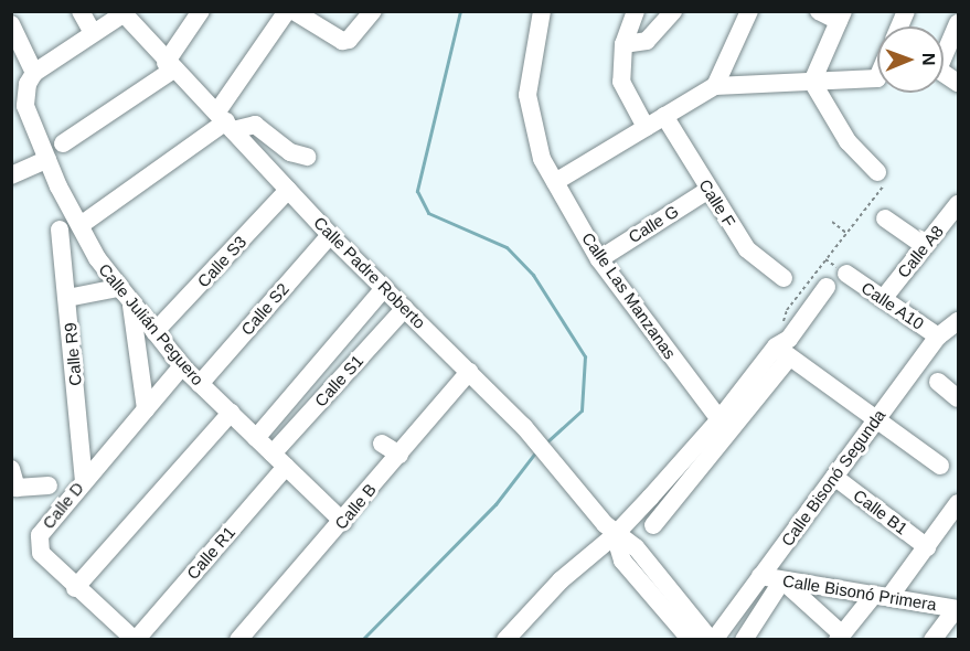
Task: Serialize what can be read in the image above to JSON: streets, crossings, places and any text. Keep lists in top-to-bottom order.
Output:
{
  "streets": {
    "street": [
      "Calle F",
      "Calle G",
      "Calle A8",
      "Calle S3",
      "Calle Padre Roberto",
      "Calle Las Manzanas",
      "Calle A10",
      "Calle S2",
      "Calle Julián Peguero",
      "Calle R9",
      "Calle S1",
      "Calle Bisonó Segunda",
      "Calle D",
      "Calle B",
      "Calle B1",
      "Calle R1",
      "Calle Bisonó Primera"
    ]
  },
  "crossings": [
    ["Calle F", "Calle G"],
    ["Calle G", "Calle Las Manzanas"],
    ["Calle A8", "Calle A10"],
    ["Calle S3", "Calle Padre Roberto"],
    ["Calle S3", "Calle Julián Peguero"],
    ["Calle Padre Roberto", "Calle S2"],
    ["Calle Padre Roberto", "Calle S1"],
    ["Calle Padre Roberto", "Calle B"],
    ["Calle A10", "Calle Bisonó Segunda"],
    ["Calle S2", "Calle Julián Peguero"],
    ["Calle Julián Peguero", "Calle S1"],
    ["Calle Julián Peguero", "Calle D"],
    ["Calle Julián Peguero", "Calle B"],
    ["Calle Julián Peguero", "Calle R1"],
    ["Calle R9", "Calle D"],
    ["Calle Bisonó Segunda", "Calle B1"],
    ["Calle Bisonó Segunda", "Calle Bisonó Primera"],
    ["Calle D", "Calle R1"]
  ],
  "north": "right"
}
